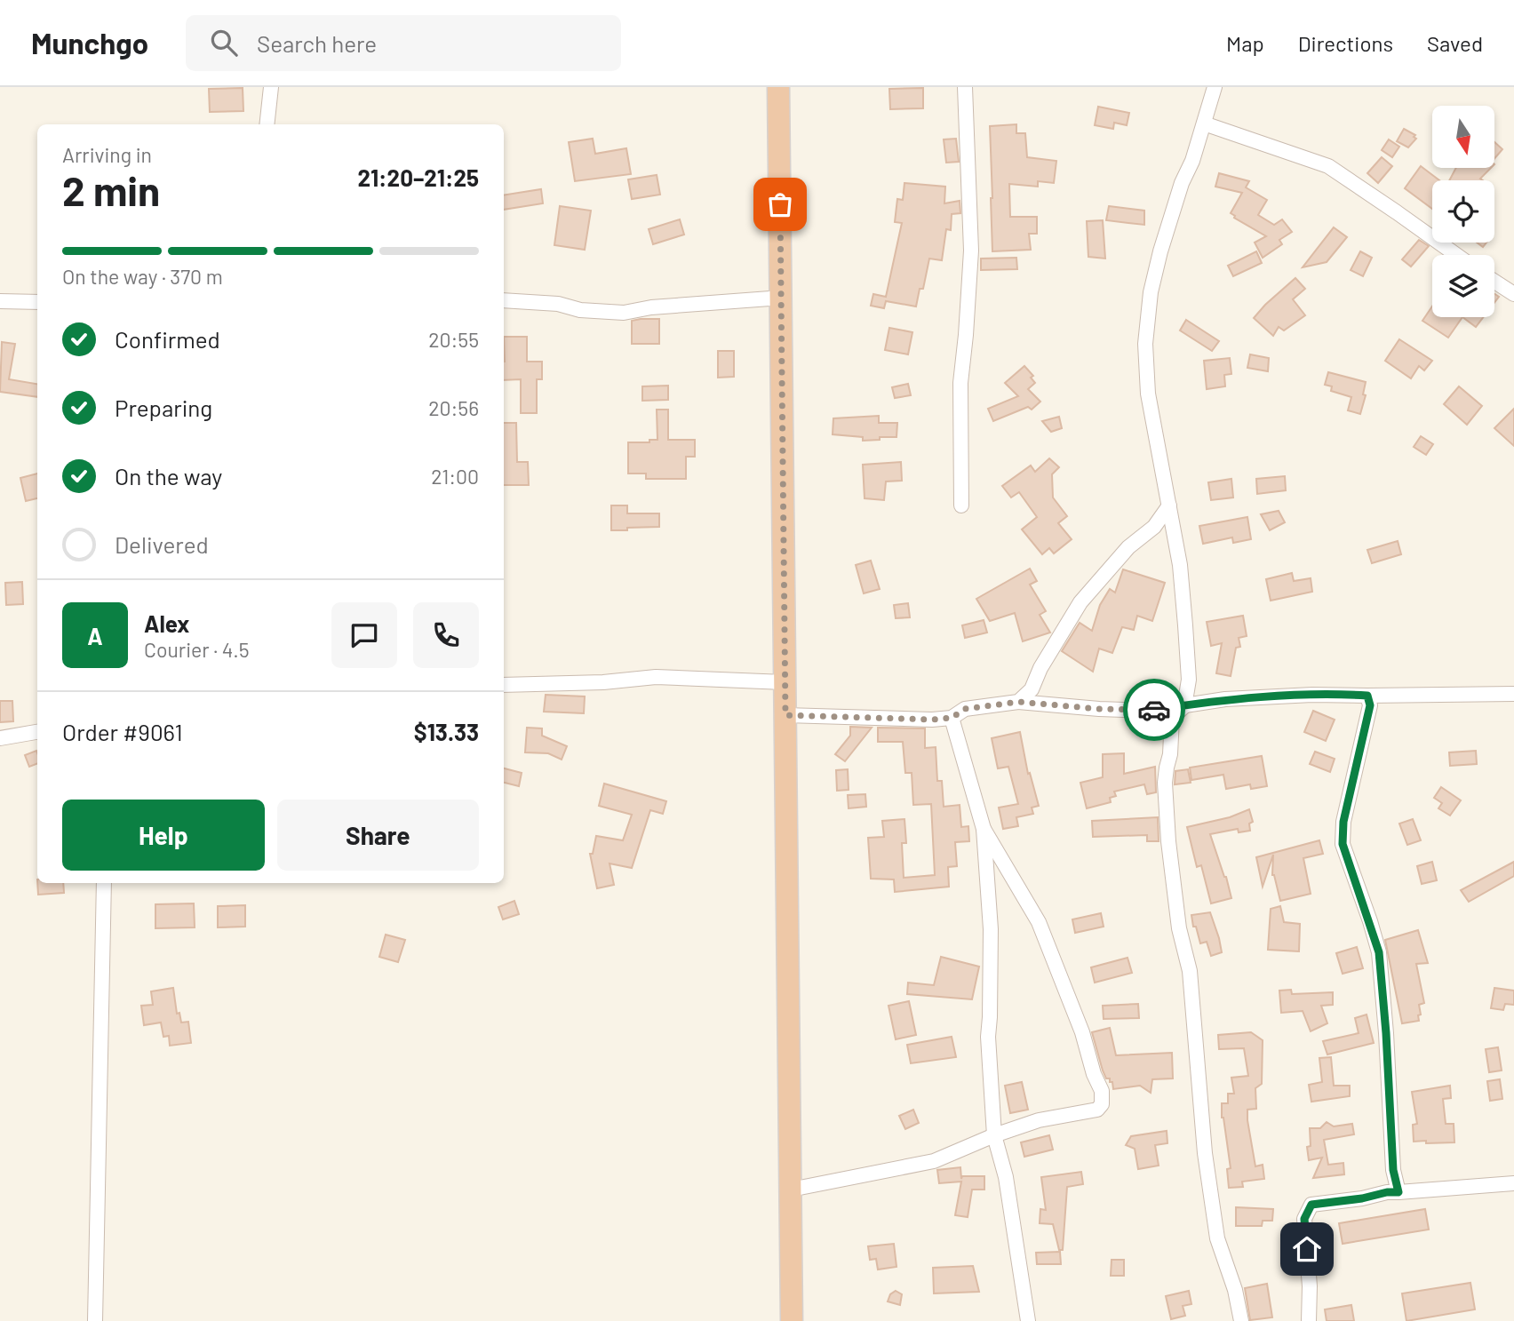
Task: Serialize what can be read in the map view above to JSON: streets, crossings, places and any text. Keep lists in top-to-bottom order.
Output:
{
  "north": "bottom",
  "page": {
    "header": "Munchgo",
    "search": "Search here",
    "nav": ["Map", "Directions", "Saved"],
    "heading": ["2 min", "Arriving in", "21:20–21:25"],
    "panel": [
      "Alex",
      "Courier · 4.5",
      "Order #9061",
      "$13.33"
    ],
    "bar": "On the way · 370 m",
    "list": [
      ["Confirmed", "20:55"],
      ["Preparing", "20:56"],
      ["On the way", "21:00"],
      "Delivered"
    ],
    "round": "A",
    "buttons": ["Help", "Share"]
  }
}
